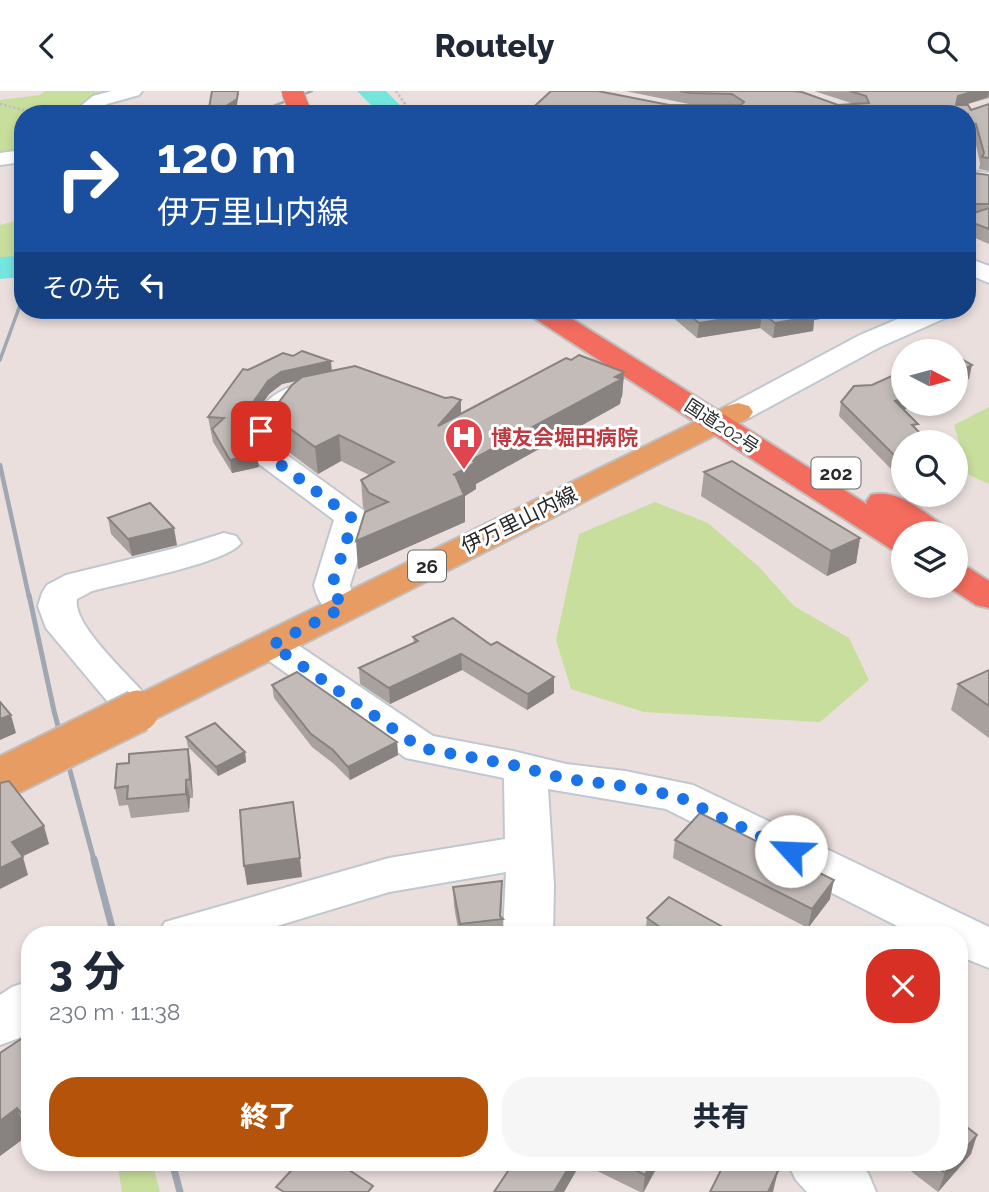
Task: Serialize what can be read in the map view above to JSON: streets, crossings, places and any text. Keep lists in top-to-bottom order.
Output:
{
  "streets": {
    "highway": ["国道202号", "202"],
    "main road": ["伊万里山内線", "26"]
  },
  "crossings": [
    ["国道202号", "伊万里山内線"]
  ],
  "places": {
    "hospital": ["博友会堀田病院"]
  },
  "north": "right",
  "page": {
    "header": "Routely",
    "turn": ["120 m", "伊万里山内線"],
    "then": "その先",
    "heading": ["3 分", "230 m · 11:38"],
    "buttons": ["終了", "共有"]
  }
}
